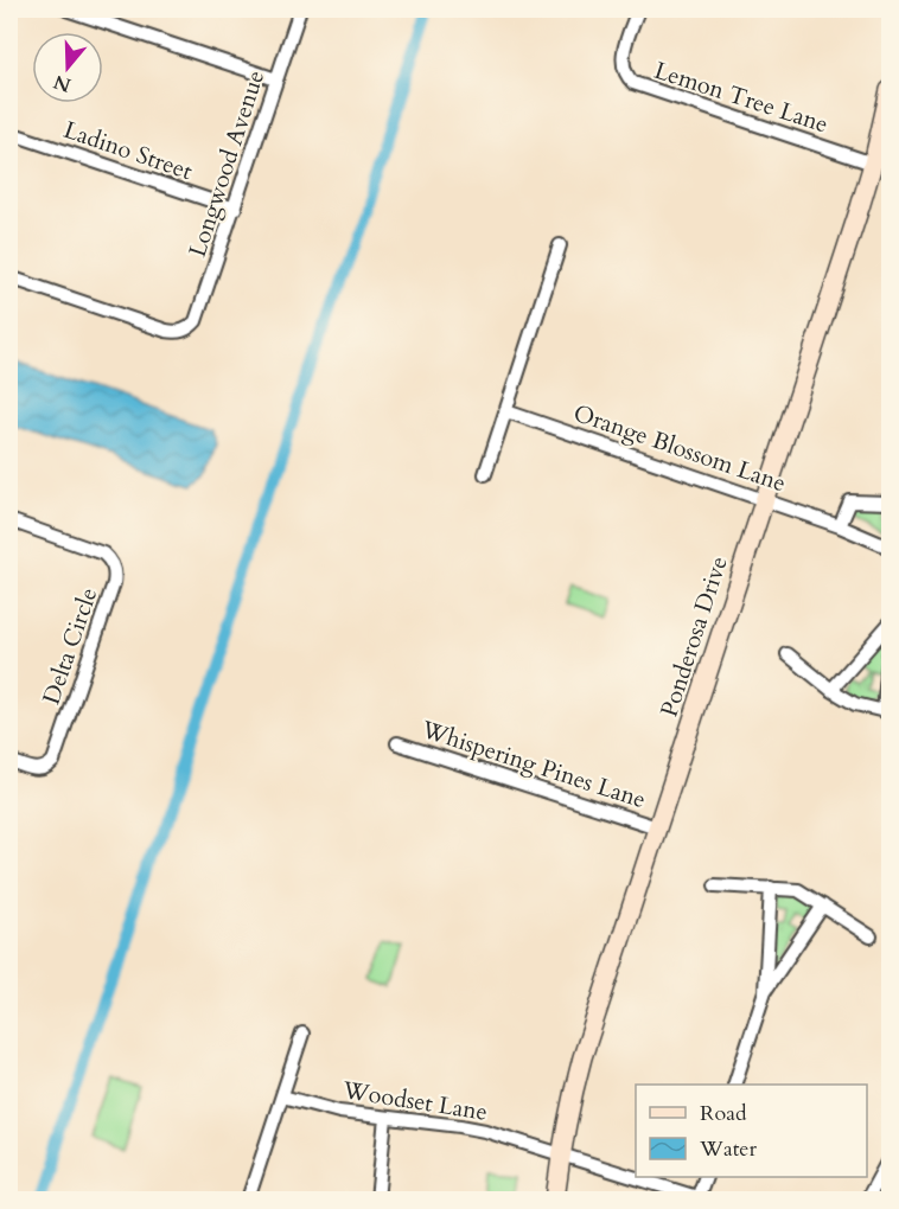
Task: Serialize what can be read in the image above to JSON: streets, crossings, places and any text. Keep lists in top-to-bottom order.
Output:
{
  "streets": {
    "street": [
      "Lemon Tree Lane",
      "Ladino Street",
      "Longwood Avenue",
      "Orange Blossom Lane",
      "Ponderosa Drive",
      "Delta Circle",
      "Whispering Pines Lane",
      "Woodset Lane"
    ]
  },
  "crossings": [
    ["Lemon Tree Lane", "Ponderosa Drive"],
    ["Ladino Street", "Longwood Avenue"],
    ["Orange Blossom Lane", "Ponderosa Drive"],
    ["Ponderosa Drive", "Whispering Pines Lane"],
    ["Ponderosa Drive", "Woodset Lane"]
  ],
  "legend": ["Road", "Water"],
  "north": "bottom"
}
